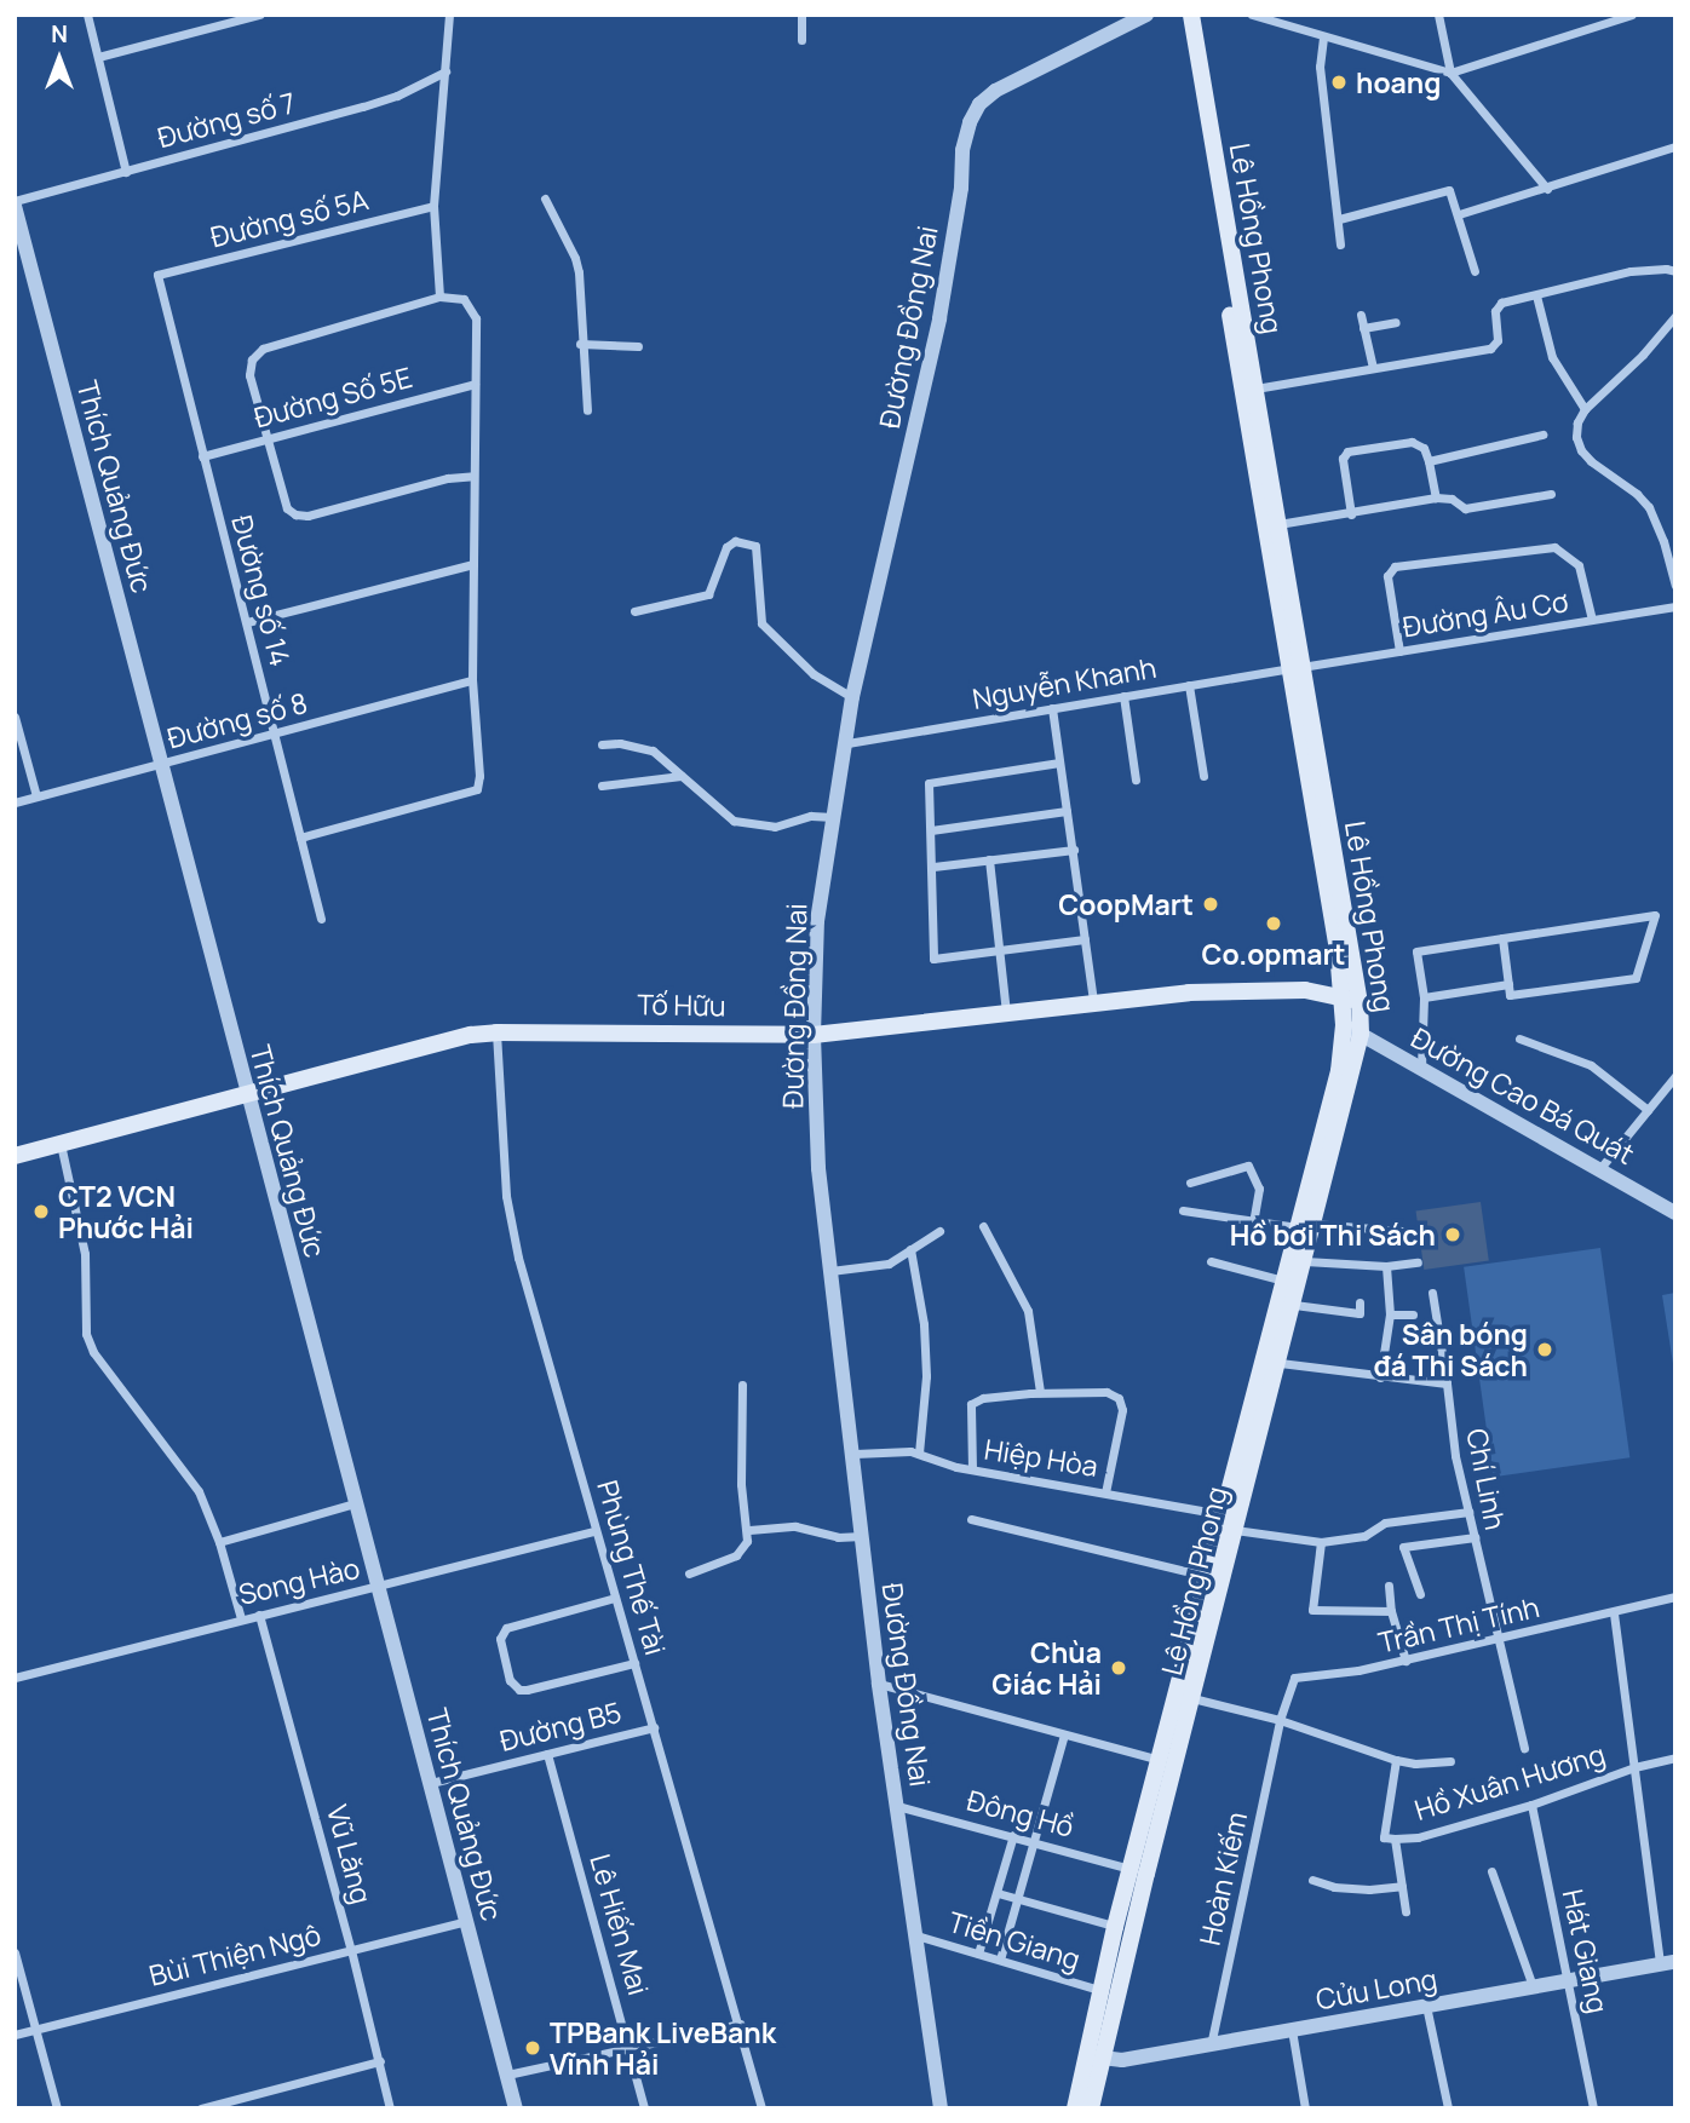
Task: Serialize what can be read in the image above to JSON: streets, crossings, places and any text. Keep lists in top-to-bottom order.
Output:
{
  "streets": {
    "main road": ["Lê Hồng Phong", "Tố Hữu"],
    "street": [
      "Đường số 7",
      "Đường số 5A",
      "Đường Đồng Nai",
      "Đường Số 5E",
      "Thích Quảng Đức",
      "Đường số 14",
      "Đường Âu Cơ",
      "Nguyễn Khanh",
      "Đường số 8",
      "Đường Cao Bá Quát",
      "Hiệp Hòa",
      "Chí Linh",
      "Phùng Thế Tài",
      "Song Hào",
      "Trần Thị Tính",
      "Đường B5",
      "Hồ Xuân Hương",
      "Đông Hồ",
      "Vũ Lăng",
      "Hoàn Kiếm",
      "Lê Hiến Mai",
      "Tiền Giang",
      "Hát Giang",
      "Bùi Thiện Ngô",
      "Cửu Long"
    ]
  },
  "crossings": [
    ["Đường số 7", "Thích Quảng Đức"],
    ["Đường số 5A", "Đường số 14"],
    ["Lê Hồng Phong", "Đường Âu Cơ"],
    ["Lê Hồng Phong", "Nguyễn Khanh"],
    ["Lê Hồng Phong", "Tố Hữu"],
    ["Lê Hồng Phong", "Đường Cao Bá Quát"],
    ["Lê Hồng Phong", "Hiệp Hòa"],
    ["Lê Hồng Phong", "Hồ Xuân Hương"],
    ["Lê Hồng Phong", "Đông Hồ"],
    ["Lê Hồng Phong", "Tiền Giang"],
    ["Lê Hồng Phong", "Cửu Long"],
    ["Đường Đồng Nai", "Nguyễn Khanh"],
    ["Đường Đồng Nai", "Tố Hữu"],
    ["Đường Đồng Nai", "Hiệp Hòa"],
    ["Đường Đồng Nai", "Đông Hồ"],
    ["Đường Đồng Nai", "Tiền Giang"],
    ["Đường Số 5E", "Đường số 14"],
    ["Thích Quảng Đức", "Đường số 8"],
    ["Thích Quảng Đức", "Tố Hữu"],
    ["Thích Quảng Đức", "Song Hào"],
    ["Thích Quảng Đức", "Đường B5"],
    ["Thích Quảng Đức", "Bùi Thiện Ngô"],
    ["Đường số 14", "Đường số 8"],
    ["Đường Âu Cơ", "Nguyễn Khanh"],
    ["Tố Hữu", "Phùng Thế Tài"],
    ["Chí Linh", "Trần Thị Tính"],
    ["Phùng Thế Tài", "Song Hào"],
    ["Phùng Thế Tài", "Đường B5"],
    ["Song Hào", "Vũ Lăng"],
    ["Trần Thị Tính", "Hồ Xuân Hương"],
    ["Trần Thị Tính", "Hoàn Kiếm"],
    ["Đường B5", "Lê Hiến Mai"],
    ["Hồ Xuân Hương", "Hoàn Kiếm"],
    ["Hồ Xuân Hương", "Hát Giang"],
    ["Vũ Lăng", "Bùi Thiện Ngô"],
    ["Hoàn Kiếm", "Cửu Long"],
    ["Hát Giang", "Cửu Long"]
  ],
  "places": [
    "hoang",
    "CoopMart",
    "Co.opmart",
    "CT2 VCN Phước Hải",
    "Hồ bơi Thi Sách",
    "Sân bóng đá Thi Sách",
    "Chùa Giác Hải",
    "TPBank LiveBank Vĩnh Hải"
  ],
  "north": "top"
}
